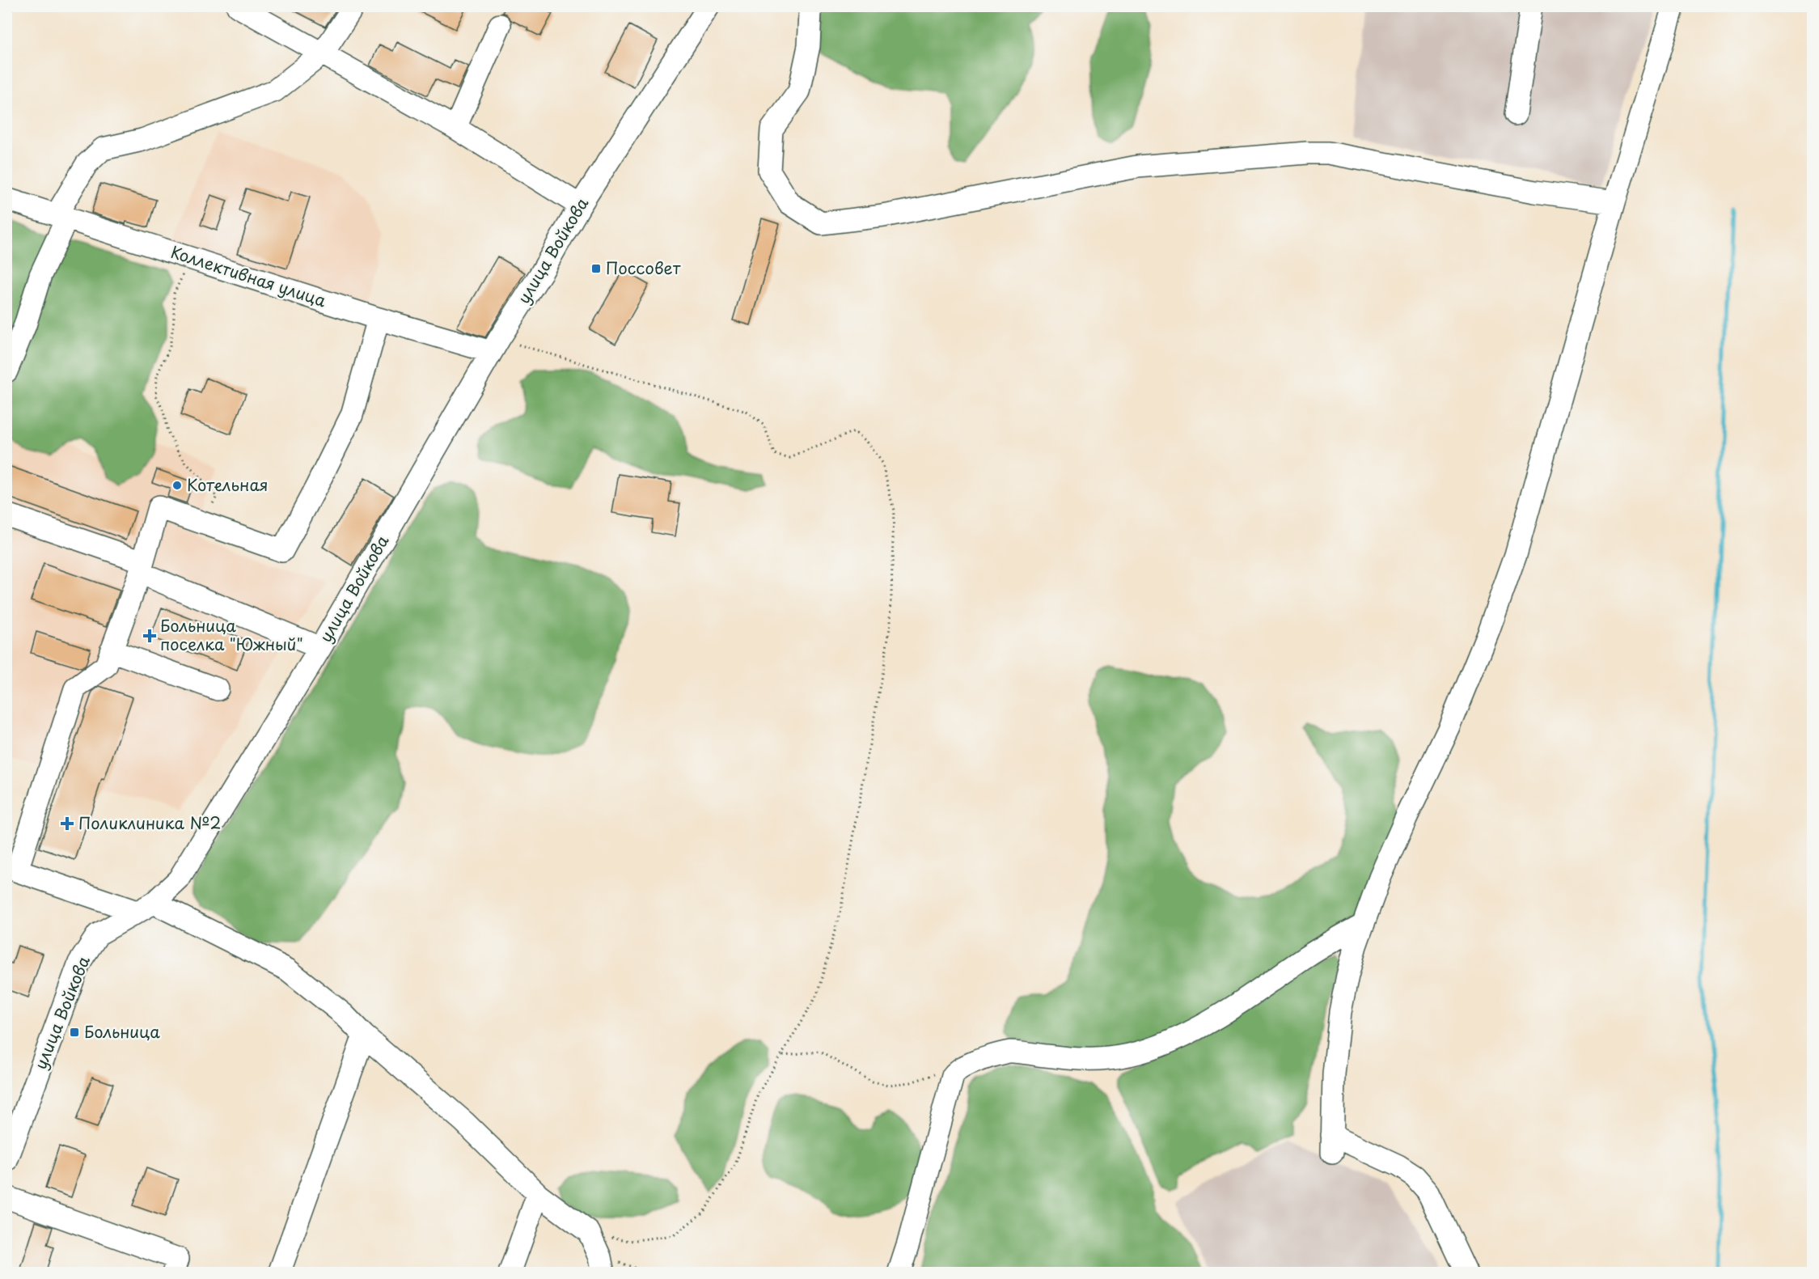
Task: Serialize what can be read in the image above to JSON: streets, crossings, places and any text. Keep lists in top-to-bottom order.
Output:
{
  "streets": {
    "street": ["улица Войкова", "Коллективная улица"]
  },
  "crossings": [
    ["улица Войкова", "Коллективная улица"]
  ],
  "places": {
    "transit": ["Поссовет", "Больница"],
    "other": ["Котельная"],
    "health": ["Больница поселка \"Южный\"", "Поликлиника №2"]
  }
}
